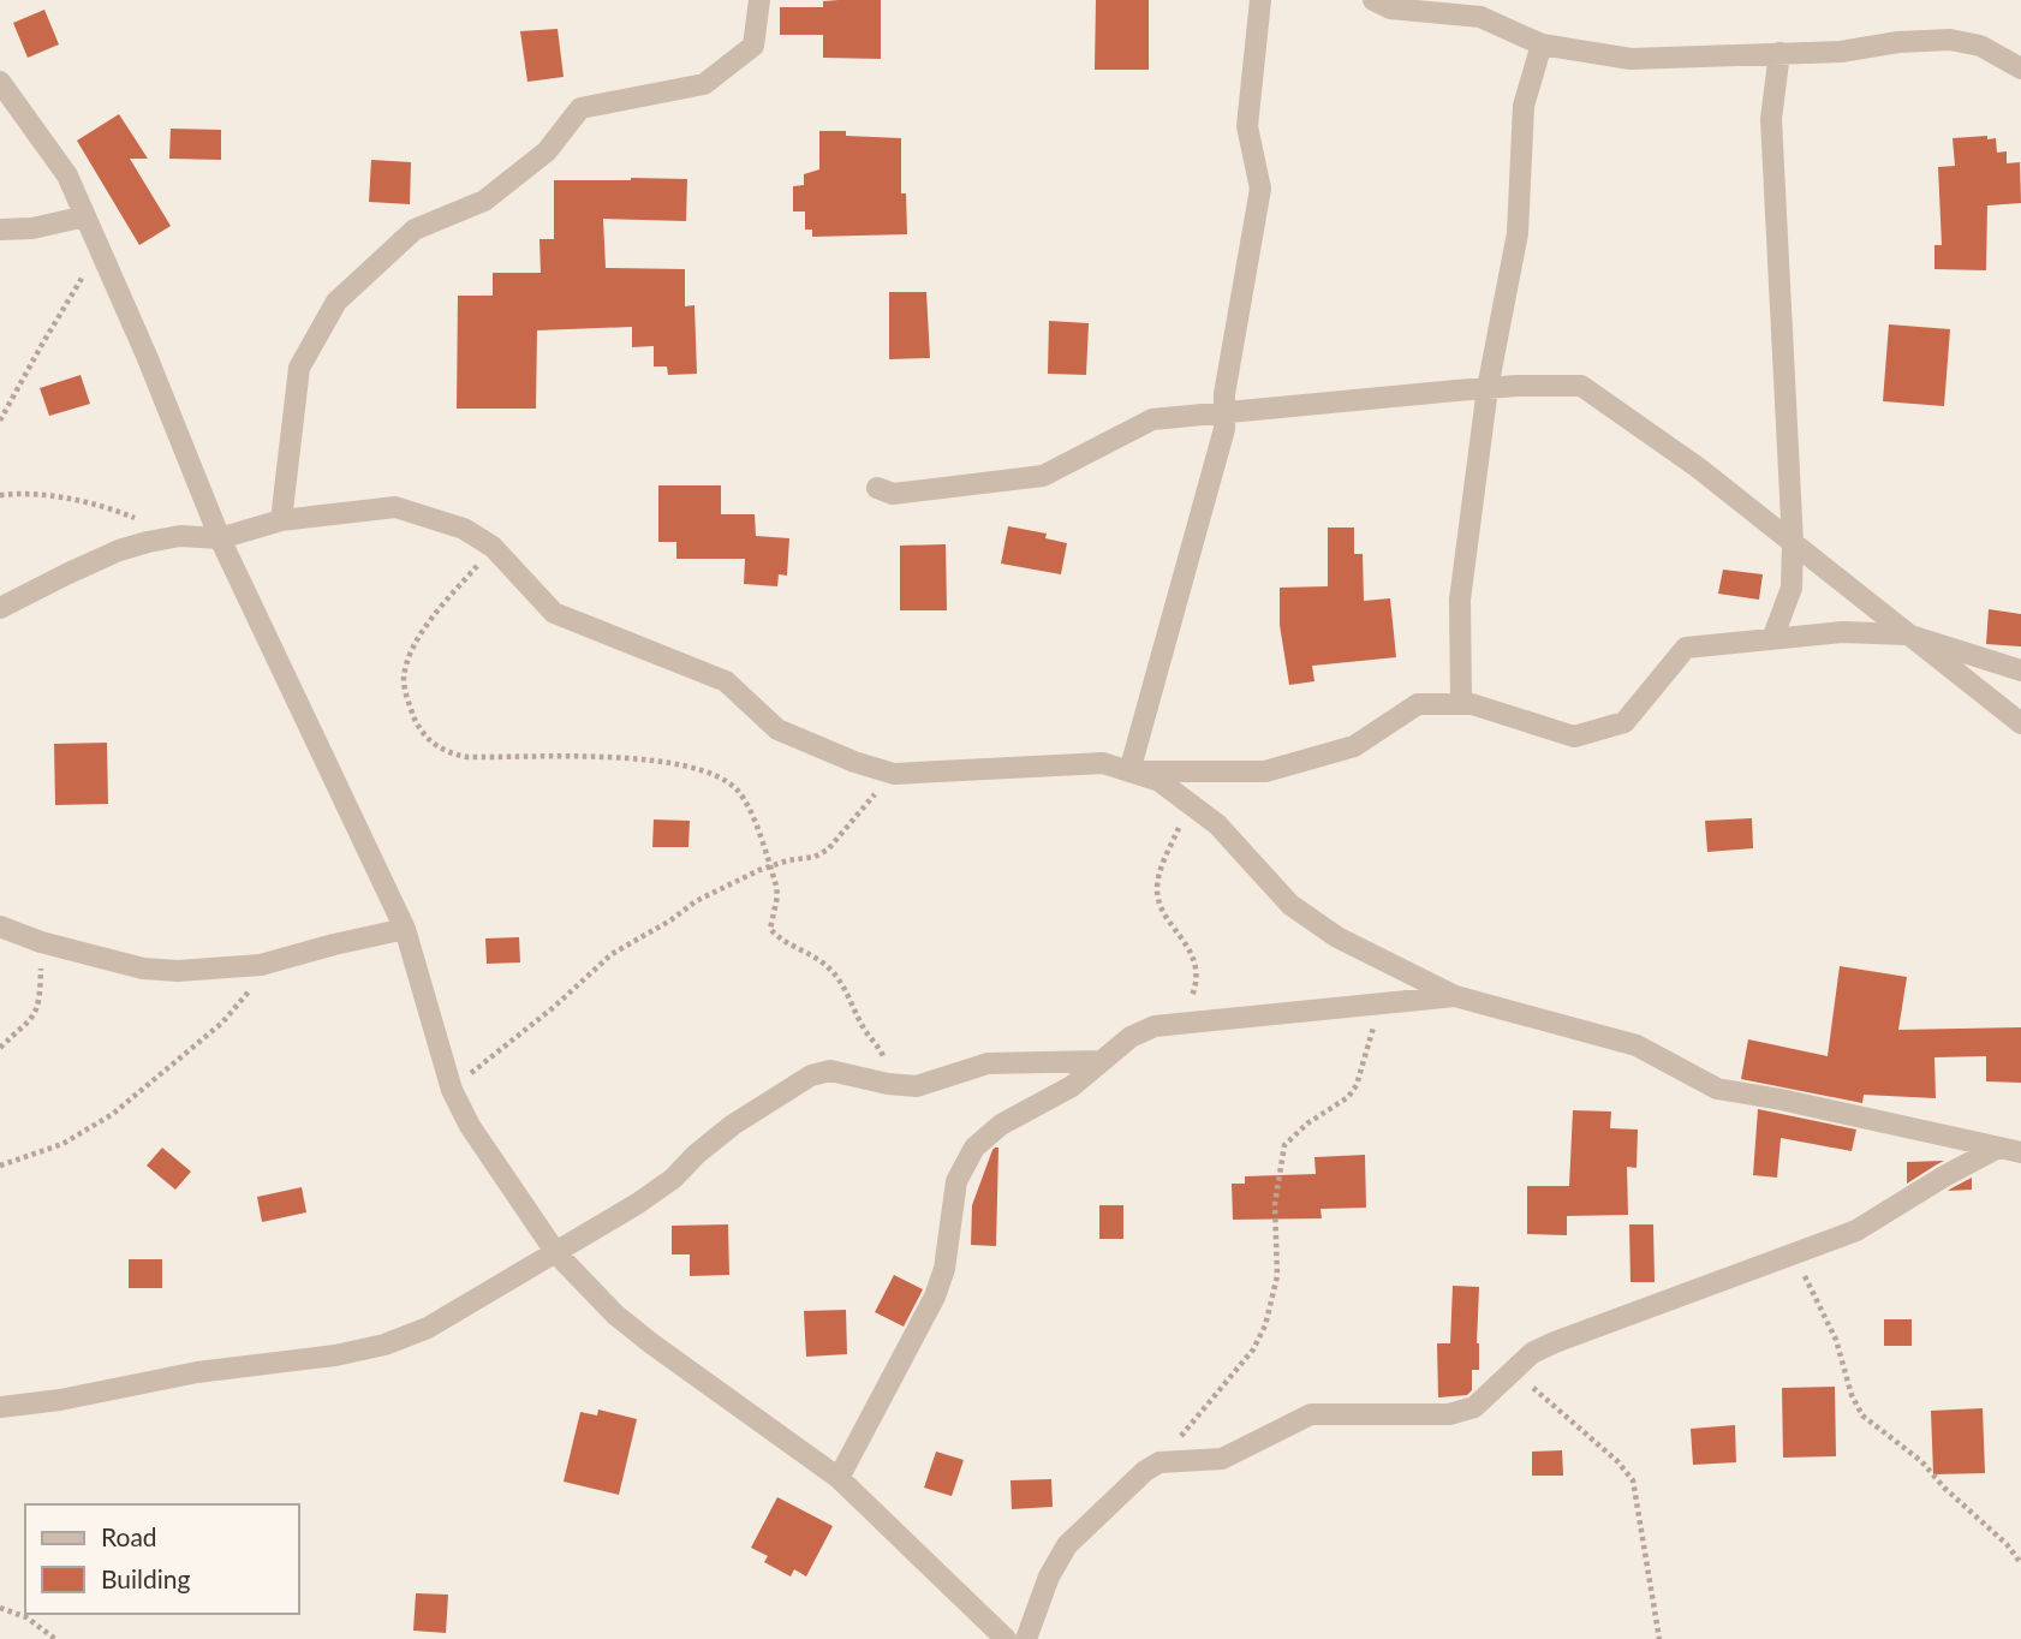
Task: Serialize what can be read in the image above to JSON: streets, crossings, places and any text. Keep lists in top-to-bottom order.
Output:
{
  "legend": ["Road", "Building"]
}
